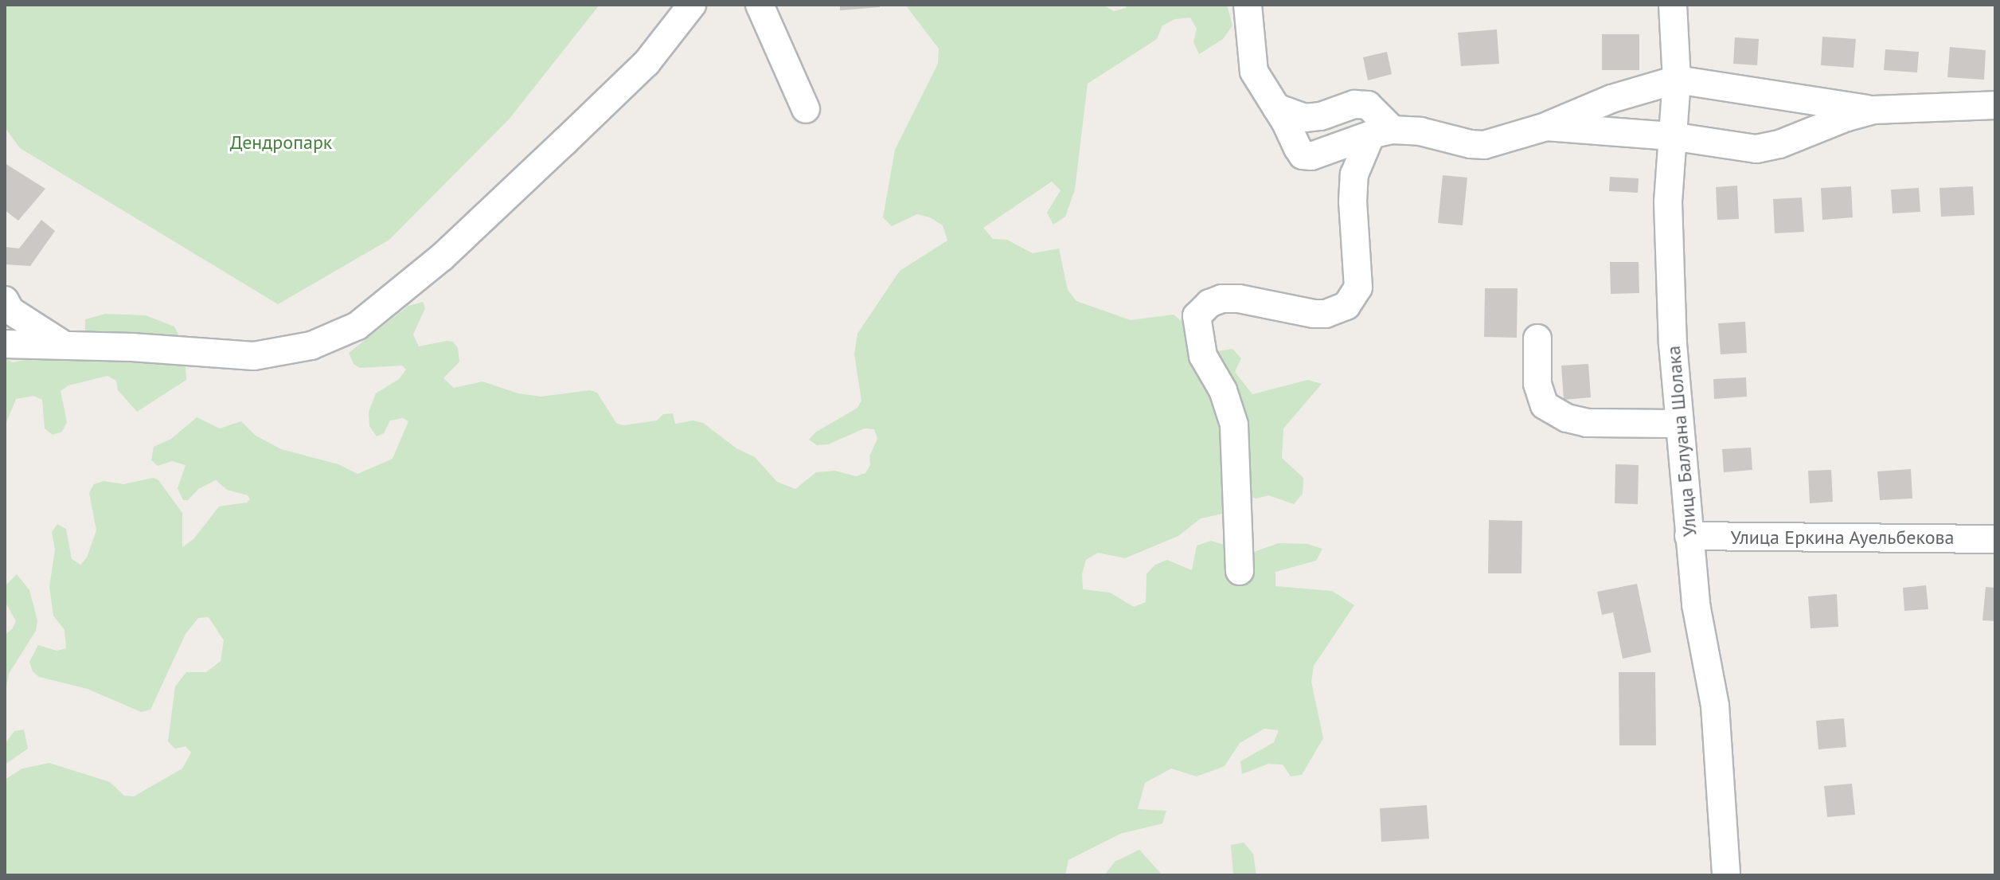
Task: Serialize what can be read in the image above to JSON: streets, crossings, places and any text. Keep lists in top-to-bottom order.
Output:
{
  "streets": {
    "street": ["Улица Балуана Шолака", "Улица Еркина Ауельбекова"]
  },
  "crossings": [
    ["Улица Балуана Шолака", "Улица Еркина Ауельбекова"]
  ],
  "parks": ["Дендропарк"]
}
